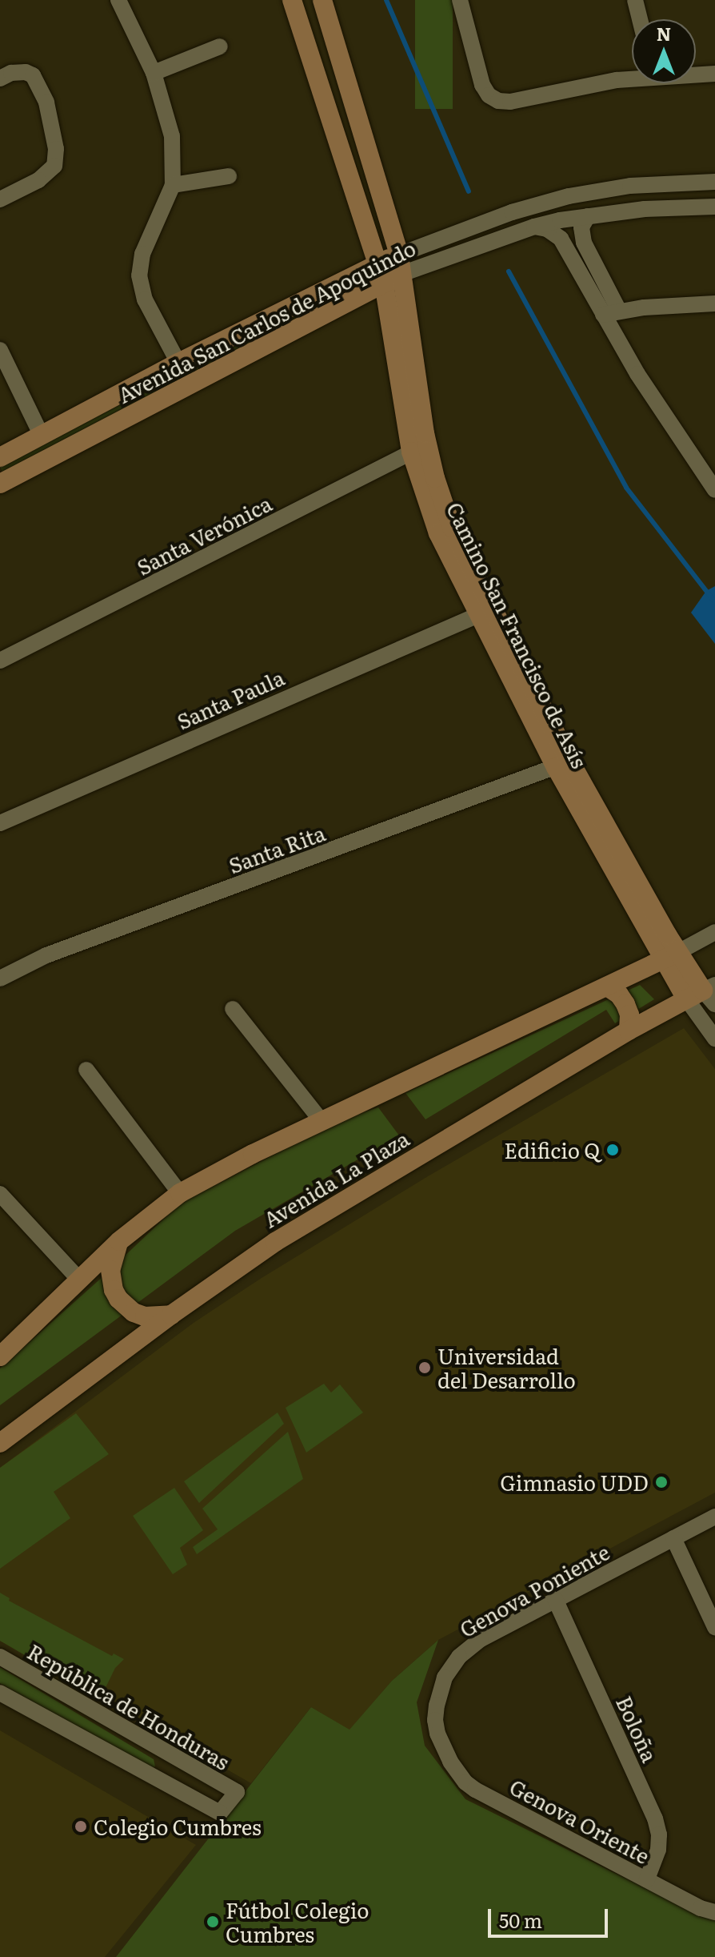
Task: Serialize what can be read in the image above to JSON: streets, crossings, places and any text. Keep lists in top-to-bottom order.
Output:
{
  "streets": {
    "main road": ["Avenida San Carlos de Apoquindo", "Camino San Francisco de Asís", "Avenida La Plaza"],
    "street": [
      "Santa Verónica",
      "Santa Paula",
      "Santa Rita",
      "Genova Poniente",
      "República de Honduras",
      "Boloña",
      "Genova Oriente"
    ]
  },
  "crossings": [
    ["Avenida San Carlos de Apoquindo", "Camino San Francisco de Asís"],
    ["Santa Verónica", "Camino San Francisco de Asís"],
    ["Camino San Francisco de Asís", "Santa Paula"],
    ["Camino San Francisco de Asís", "Santa Rita"],
    ["Camino San Francisco de Asís", "Avenida La Plaza"],
    ["Genova Poniente", "Boloña"],
    ["Genova Poniente", "Genova Oriente"],
    ["Boloña", "Genova Oriente"]
  ],
  "places": [
    "Edificio Q",
    "Universidad del Desarrollo",
    "Gimnasio UDD",
    "Colegio Cumbres",
    "Fútbol Colegio Cumbres"
  ],
  "scale_bar": "50 m",
  "north": "top"
}
